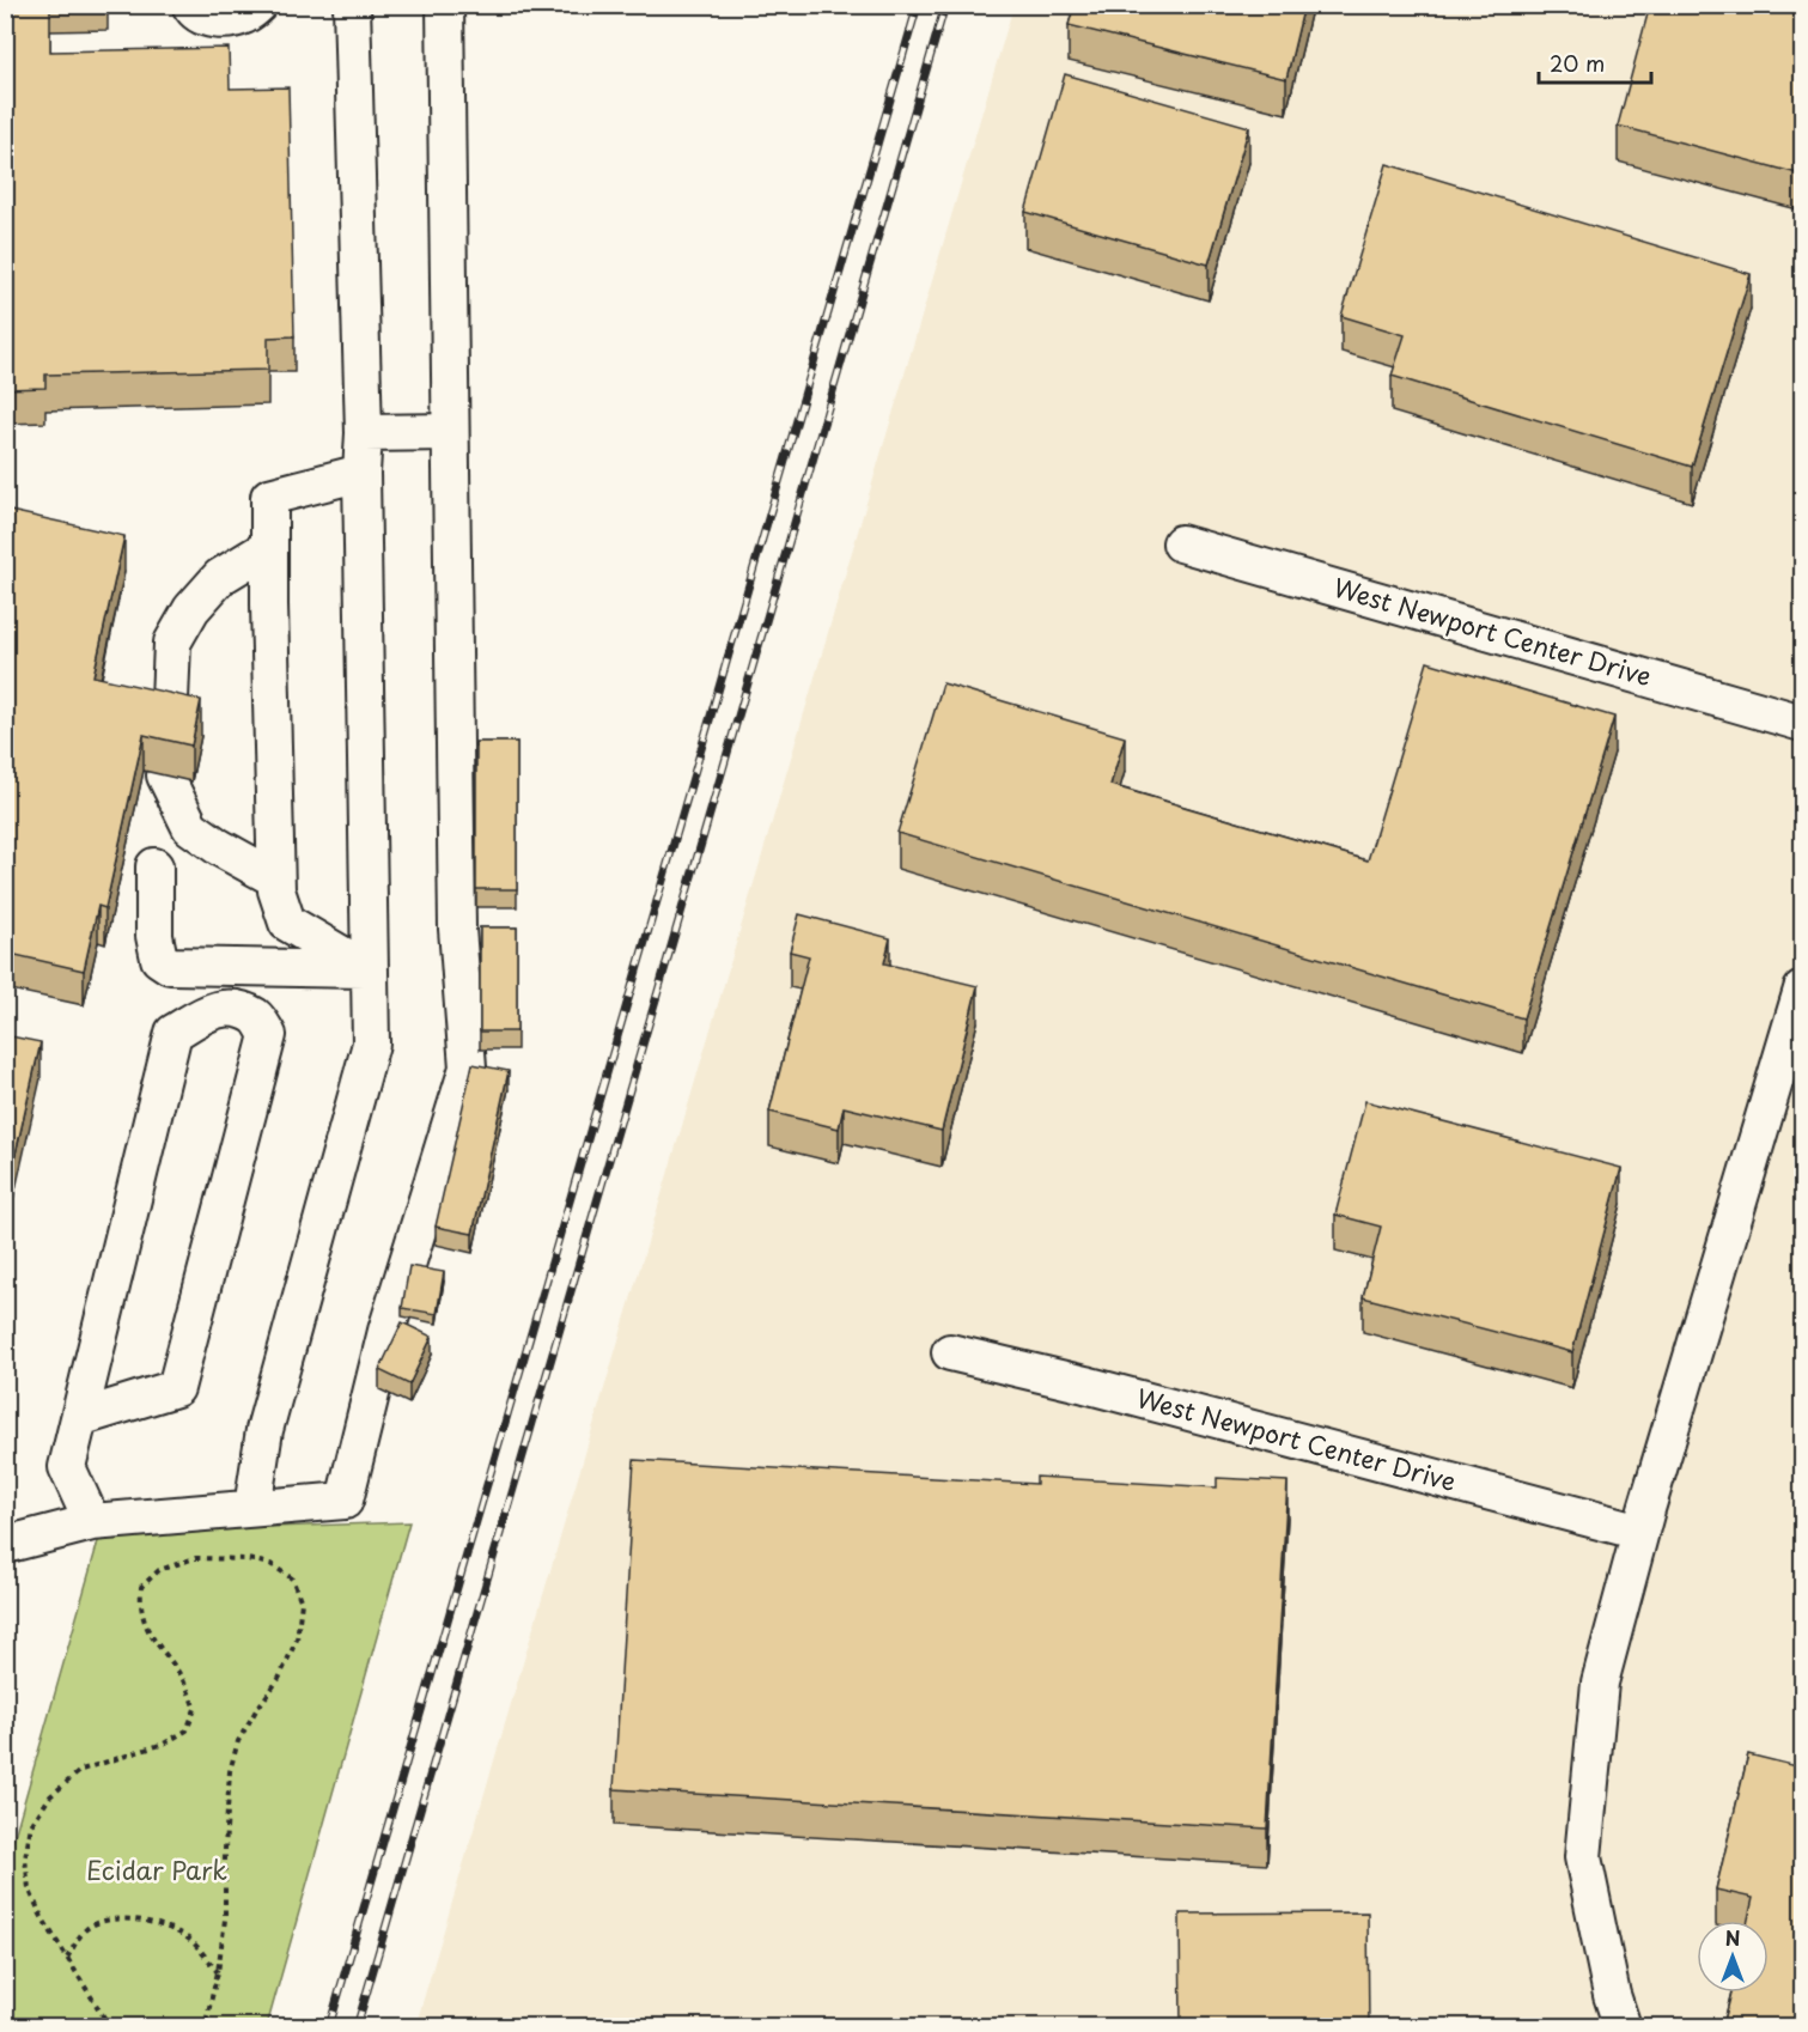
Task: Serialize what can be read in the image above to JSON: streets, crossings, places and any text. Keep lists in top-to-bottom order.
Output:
{
  "streets": {
    "street": ["West Newport Center Drive"]
  },
  "parks": ["Ecidar Park"],
  "scale_bar": "20 m",
  "north": "top"
}
